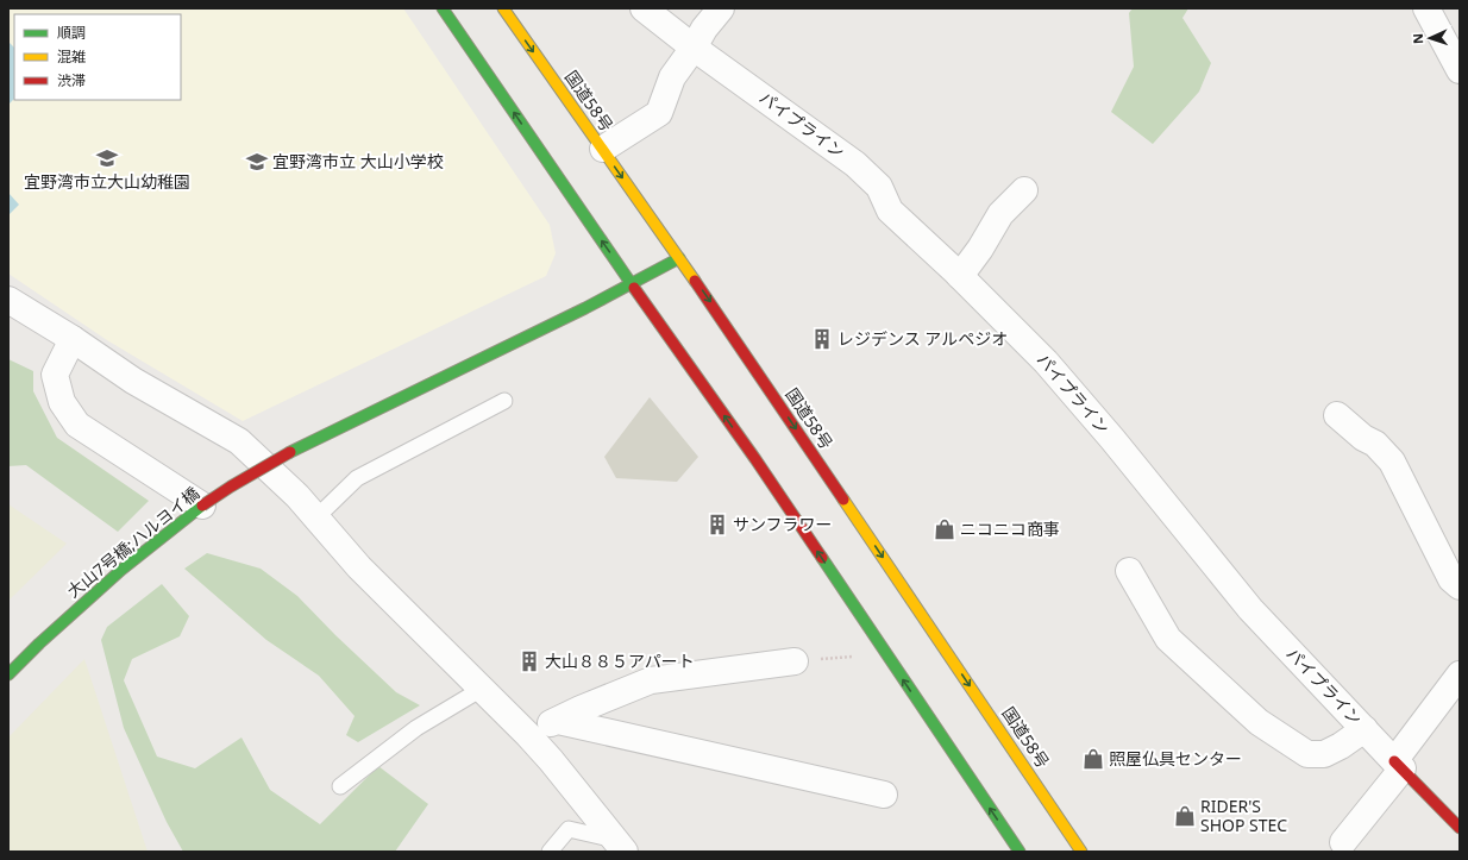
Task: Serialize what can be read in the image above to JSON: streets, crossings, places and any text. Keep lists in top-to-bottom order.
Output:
{
  "streets": {
    "main road": ["国道58号", "パイプライン", "大山7号橋;ハルヨイ橋"]
  },
  "crossings": [
    ["国道58号", "大山7号橋;ハルヨイ橋"]
  ],
  "places": {
    "school or university": ["宜野湾市立大山幼稚園", "宜野湾市立 大山小学校"],
    "building": ["レジデンス アルペジオ", "サンフラワー", "大山８８５アパート"],
    "shop": ["ニコニコ商事", "照屋仏具センター", "RIDER'S SHOP STEC"]
  },
  "legend": ["順調", "混雑", "渋滞"],
  "north": "left"
}
